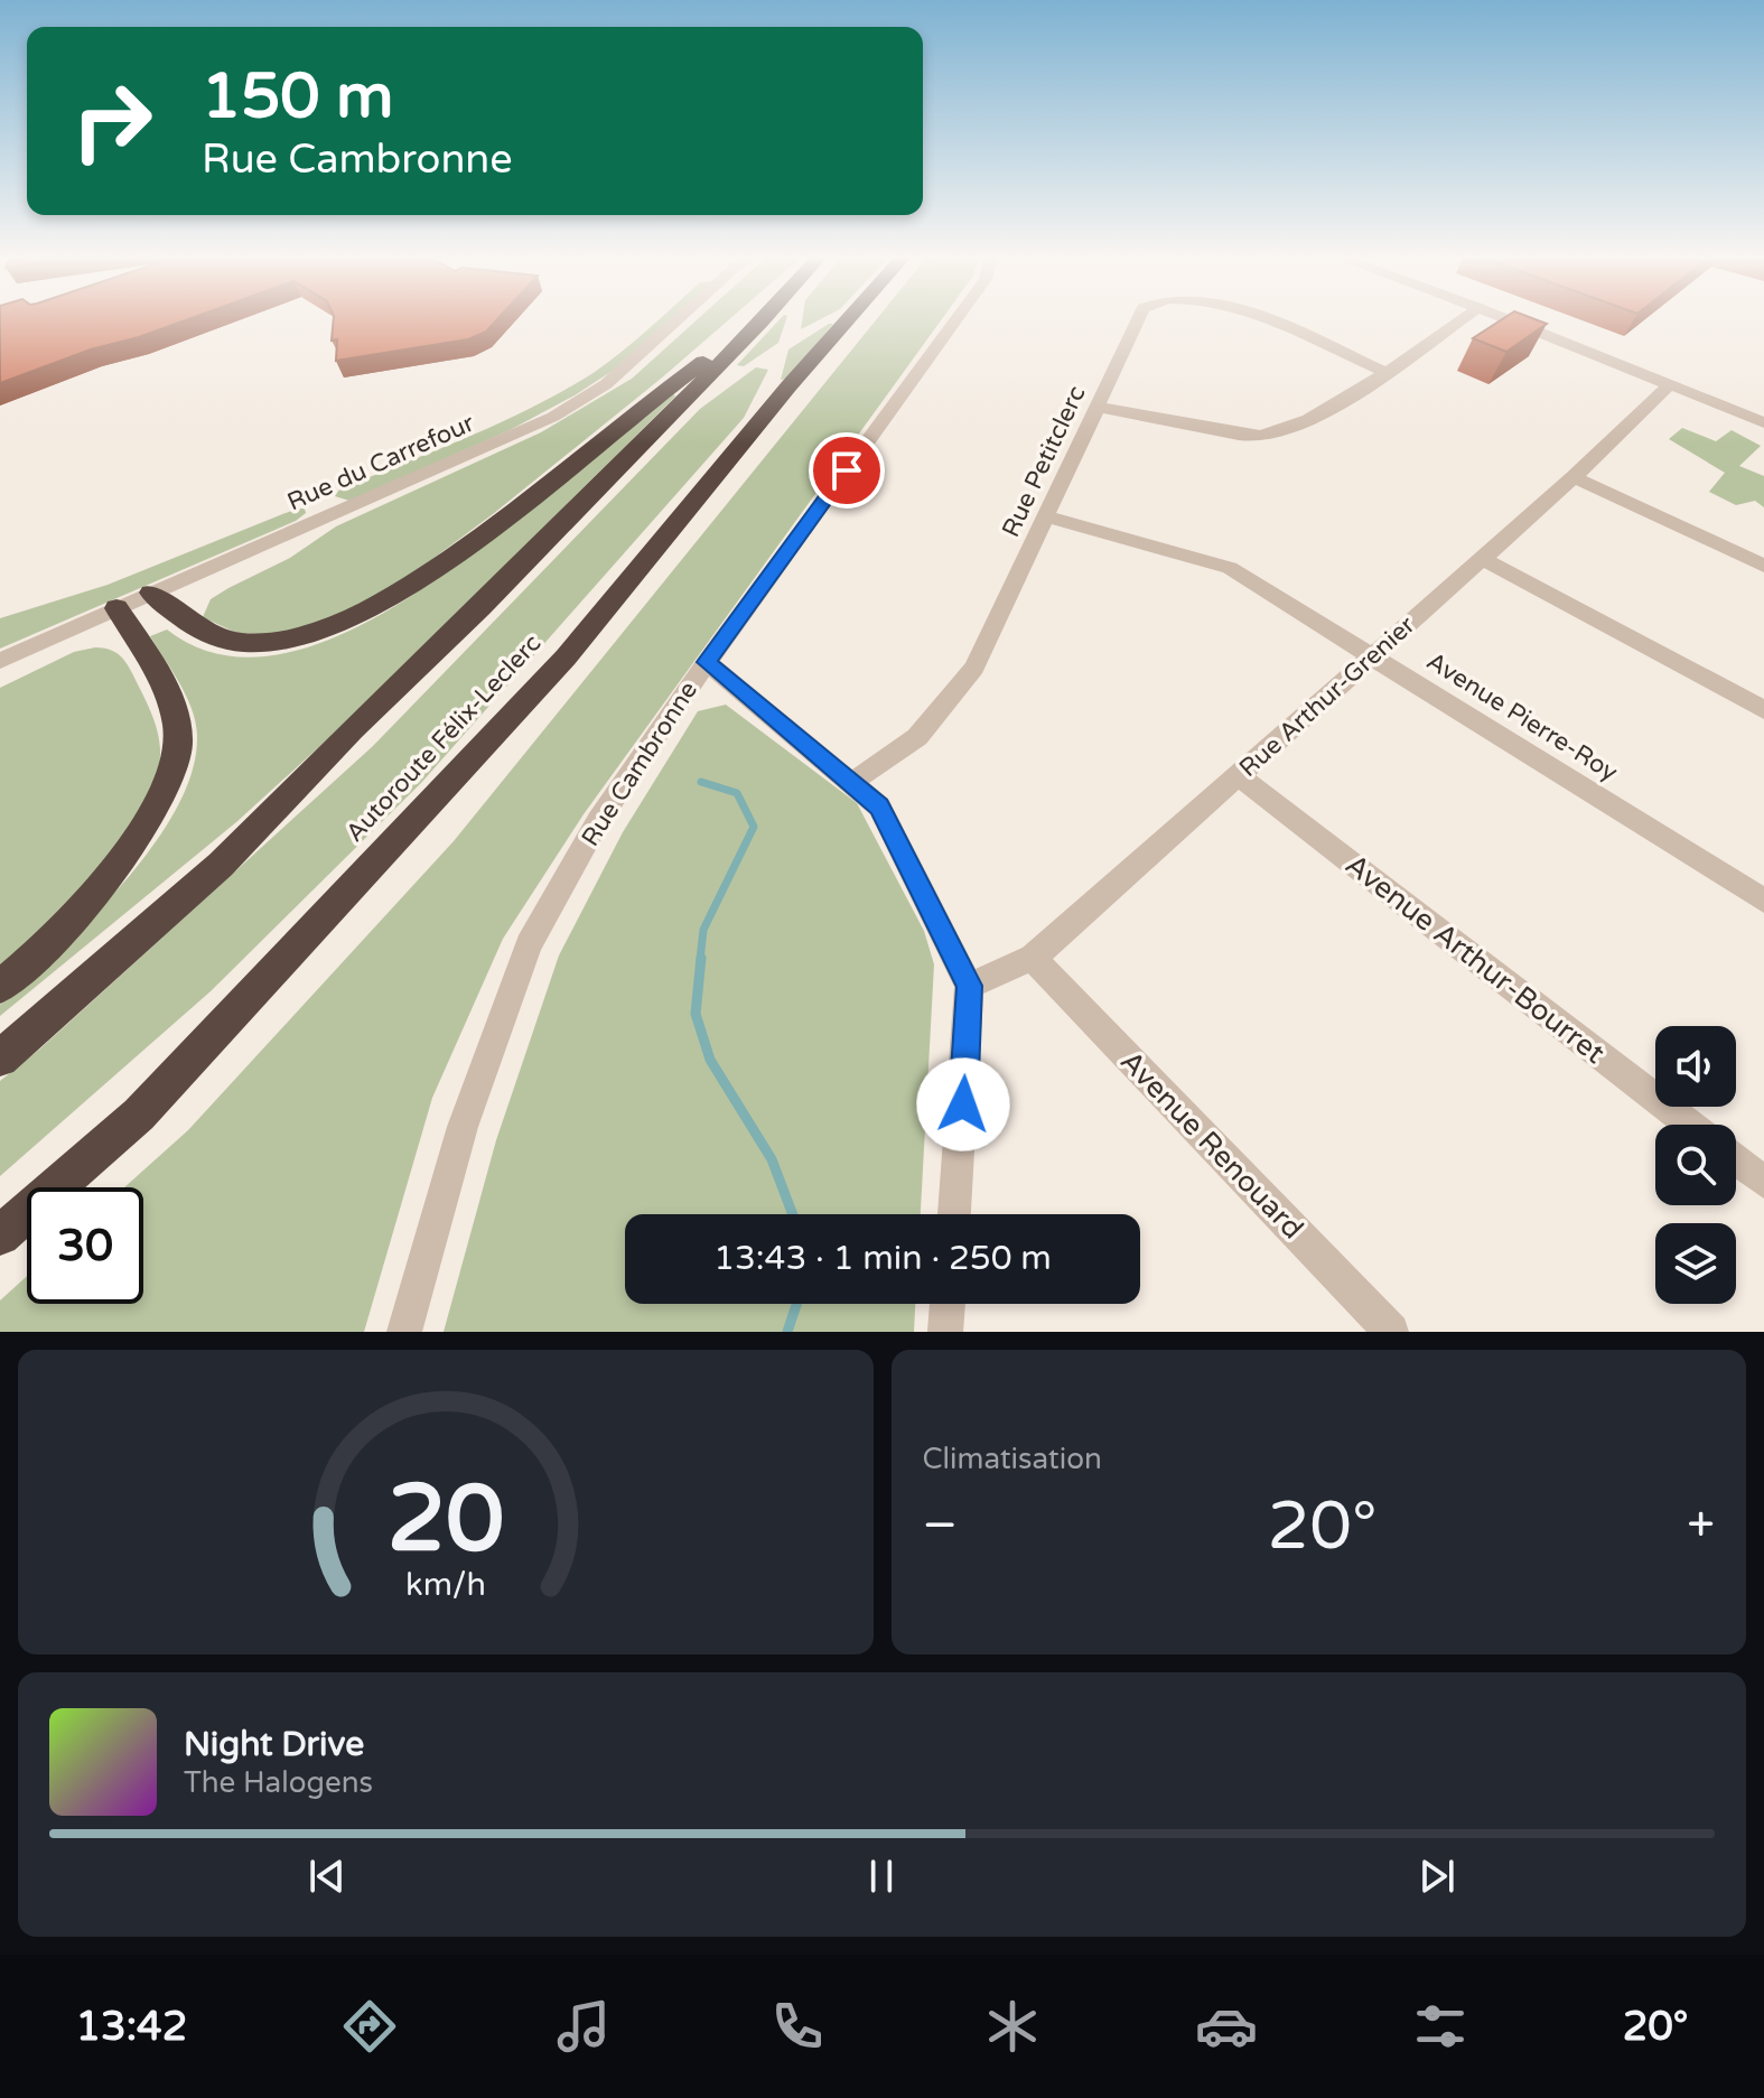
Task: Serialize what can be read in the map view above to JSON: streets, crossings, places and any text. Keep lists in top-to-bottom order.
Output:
{
  "streets": {
    "highway": ["Autoroute Félix-Leclerc"],
    "street": [
      "Rue Petitclerc",
      "Rue du Carrefour",
      "Rue Arthur-Grenier",
      "Avenue Pierre-Roy",
      "Rue Cambronne",
      "Avenue Arthur-Bourret",
      "Avenue Renouard"
    ]
  },
  "crossings": [
    ["Rue Petitclerc", "Avenue Pierre-Roy"],
    ["Rue Arthur-Grenier", "Avenue Pierre-Roy"],
    ["Rue Arthur-Grenier", "Avenue Arthur-Bourret"],
    ["Rue Arthur-Grenier", "Avenue Renouard"]
  ],
  "page": {
    "turn": ["150 m", "Rue Cambronne"],
    "limit": "30",
    "trip": "13:43 · 1 min · 250 m",
    "tile": "Climatisation",
    "heat": ["−", "20°", "+"],
    "song": ["Night Drive", "The Halogens"],
    "tabs": ["13:42", "20°"],
    "gauge": ["20", "km/h"]
  }
}
